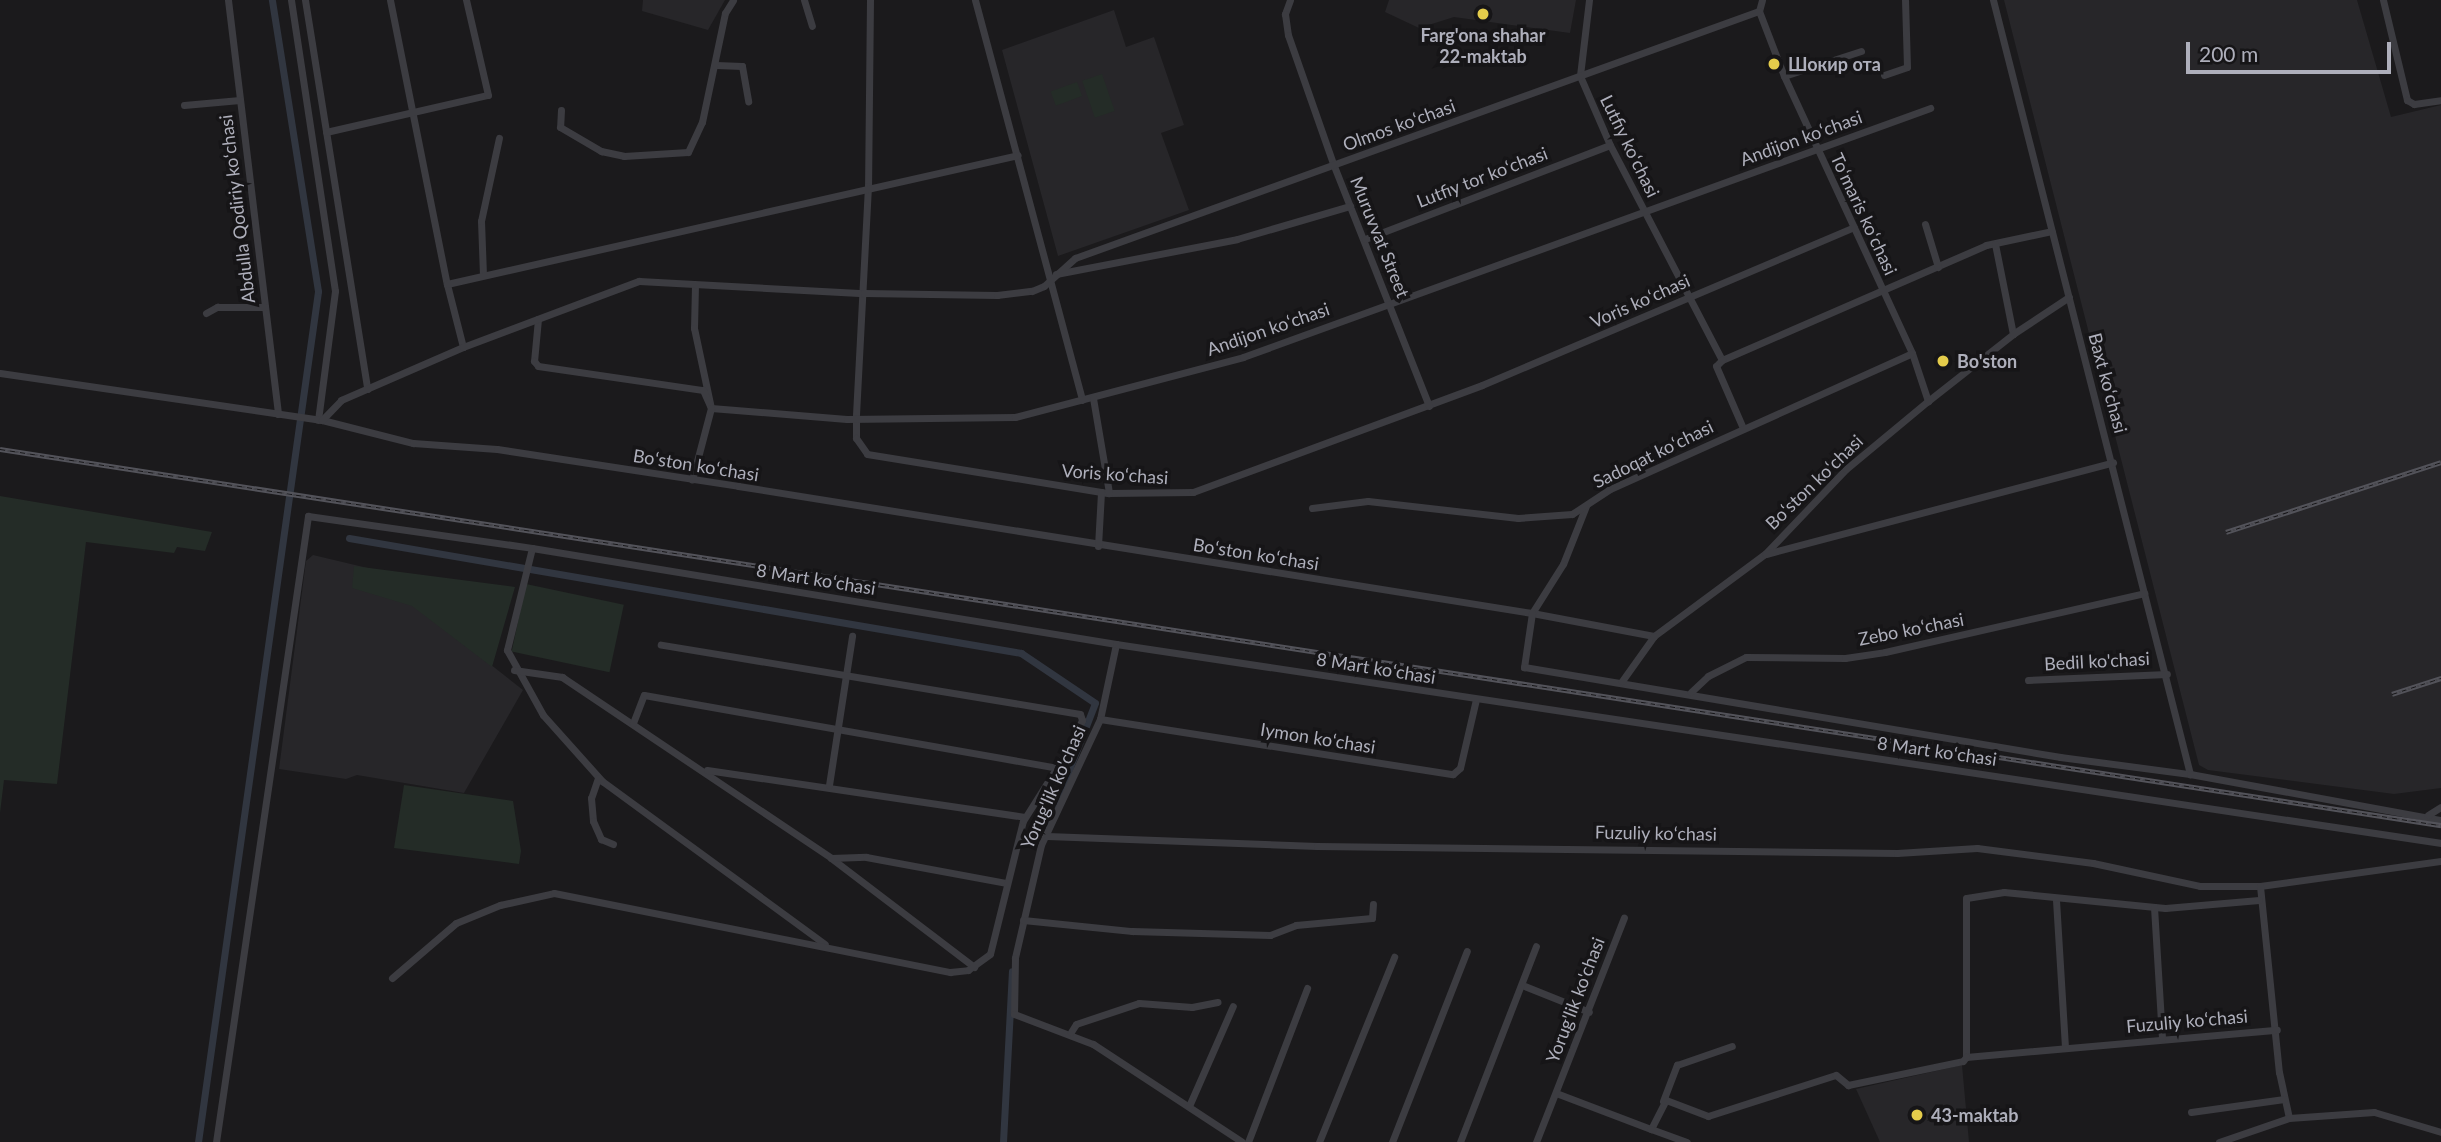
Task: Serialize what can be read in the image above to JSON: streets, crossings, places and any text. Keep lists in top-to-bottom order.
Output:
{
  "streets": {
    "street": [
      "Olmos koʻchasi",
      "Andijon koʻchasi",
      "Lutfiy koʻchasi",
      "Lutfiy tor koʻchasi",
      "Abdulla Qodiriy koʻchasi",
      "Toʻmaris koʻchasi",
      "Muruvvat Street",
      "Voris koʻchasi",
      "Baxt koʻchasi",
      "Sadoqat koʻchasi",
      "Boʻston koʻchasi",
      "8 Mart koʻchasi",
      "Zebo koʻchasi",
      "Bedil ko'chasi",
      "Iymon koʻchasi",
      "Yorug'lik ko'chasi",
      "Fuzuliy koʻchasi"
    ]
  },
  "crossings": [
    ["Olmos koʻchasi", "Lutfiy koʻchasi"],
    ["Olmos koʻchasi", "Toʻmaris koʻchasi"],
    ["Olmos koʻchasi", "Muruvvat Street"],
    ["Olmos koʻchasi", "Voris koʻchasi"],
    ["Olmos koʻchasi", "Boʻston koʻchasi"],
    ["Andijon koʻchasi", "Lutfiy koʻchasi"],
    ["Andijon koʻchasi", "Toʻmaris koʻchasi"],
    ["Andijon koʻchasi", "Muruvvat Street"],
    ["Andijon koʻchasi", "Voris koʻchasi"],
    ["Lutfiy koʻchasi", "Lutfiy tor koʻchasi"],
    ["Lutfiy koʻchasi", "Voris koʻchasi"],
    ["Lutfiy koʻchasi", "Sadoqat koʻchasi"],
    ["Lutfiy tor koʻchasi", "Muruvvat Street"],
    ["Abdulla Qodiriy koʻchasi", "Boʻston koʻchasi"],
    ["Toʻmaris koʻchasi", "Voris koʻchasi"],
    ["Toʻmaris koʻchasi", "Sadoqat koʻchasi"],
    ["Toʻmaris koʻchasi", "Boʻston koʻchasi"],
    ["Muruvvat Street", "Voris koʻchasi"],
    ["Baxt koʻchasi", "Boʻston koʻchasi"],
    ["Baxt koʻchasi", "Zebo koʻchasi"],
    ["Baxt koʻchasi", "Bedil ko'chasi"],
    ["8 Mart koʻchasi", "Iymon koʻchasi"],
    ["8 Mart koʻchasi", "Yorug'lik ko'chasi"],
    ["Iymon koʻchasi", "Yorug'lik ko'chasi"],
    ["Yorug'lik ko'chasi", "Fuzuliy koʻchasi"]
  ],
  "places": [
    "Farg'ona shahar 22-maktab",
    "Шокир ота",
    "Bo'ston",
    "43-maktab"
  ],
  "scale_bar": "200 m"
}
